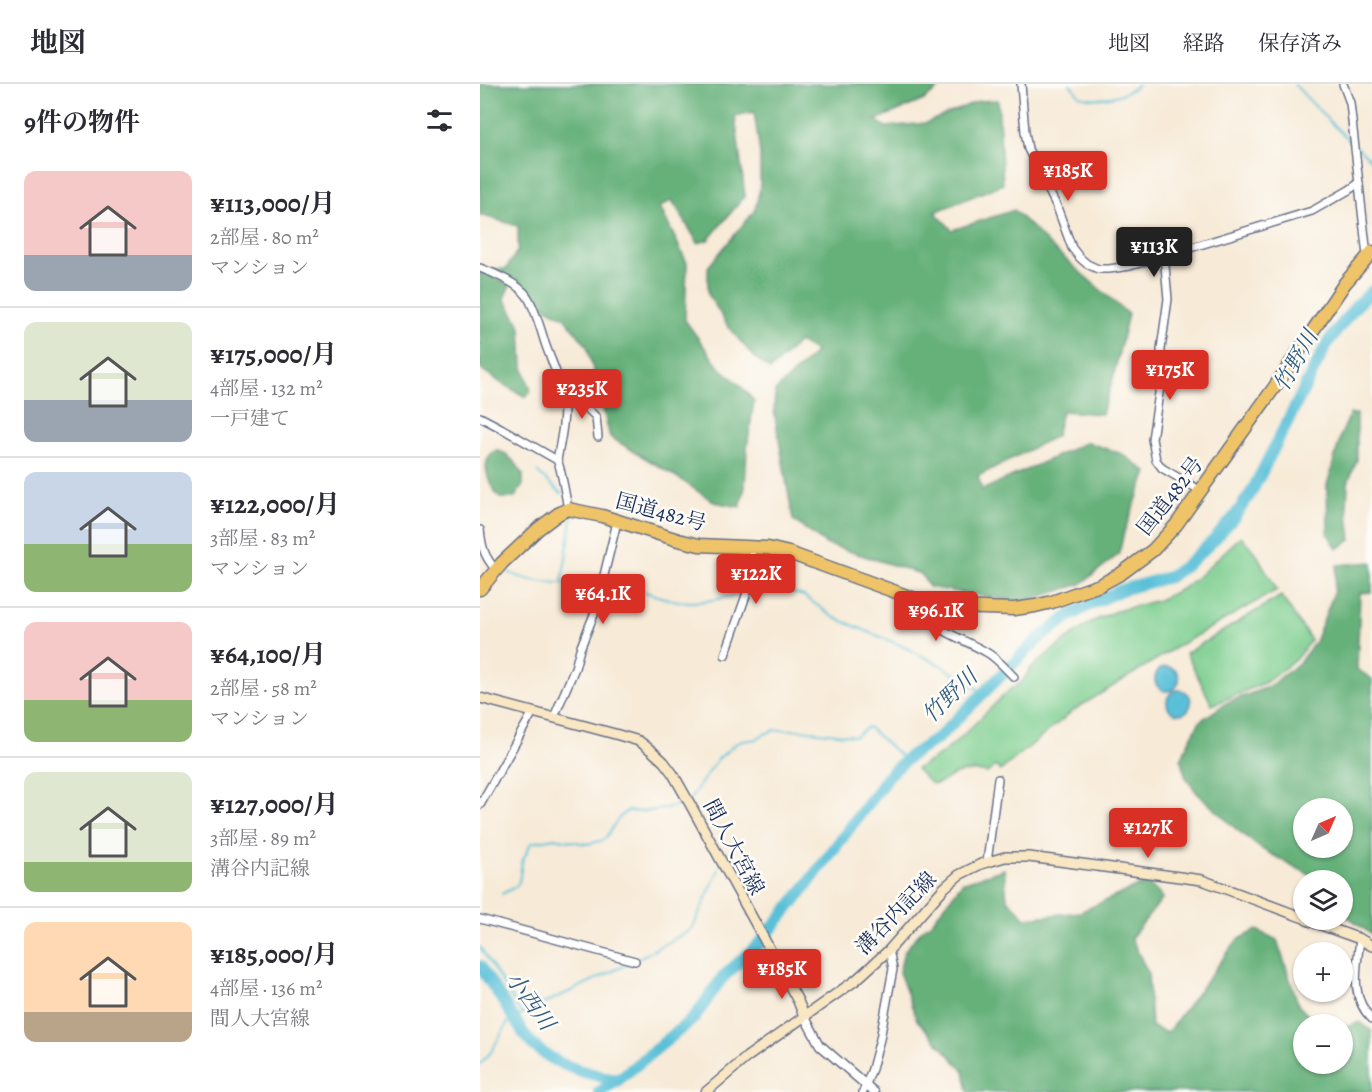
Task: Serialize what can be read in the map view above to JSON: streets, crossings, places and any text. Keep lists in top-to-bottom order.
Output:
{
  "streets": {
    "highway": ["国道482号"],
    "main road": ["間人大宮線", "溝谷内記線"]
  },
  "crossings": [
    ["間人大宮線", "溝谷内記線"]
  ],
  "water": ["竹野川", "小西川"],
  "north": "top right",
  "page": {
    "header": "地図",
    "nav": ["地図", "経路", "保存済み"],
    "heading": "9件の物件",
    "price": [
      "¥185K",
      "¥113K",
      "¥175K",
      "¥235K",
      "¥122K",
      "¥64.1K",
      "¥96.1K",
      "¥127K",
      "¥185K"
    ],
    "list": [
      {
        "name": "¥113,000/月",
        "note": "2部屋 · 80 m² · マンション"
      },
      {
        "name": "¥175,000/月",
        "note": "4部屋 · 132 m² · 一戸建て"
      },
      {
        "name": "¥122,000/月",
        "note": "3部屋 · 83 m² · マンション"
      },
      {
        "name": "¥64,100/月",
        "note": "2部屋 · 58 m² · マンション"
      },
      {
        "name": "¥127,000/月",
        "note": "3部屋 · 89 m² · 溝谷内記線"
      },
      {
        "name": "¥185,000/月",
        "note": "4部屋 · 136 m² · 間人大宮線"
      }
    ],
    "map_buttons": ["+", "−"]
  }
}
